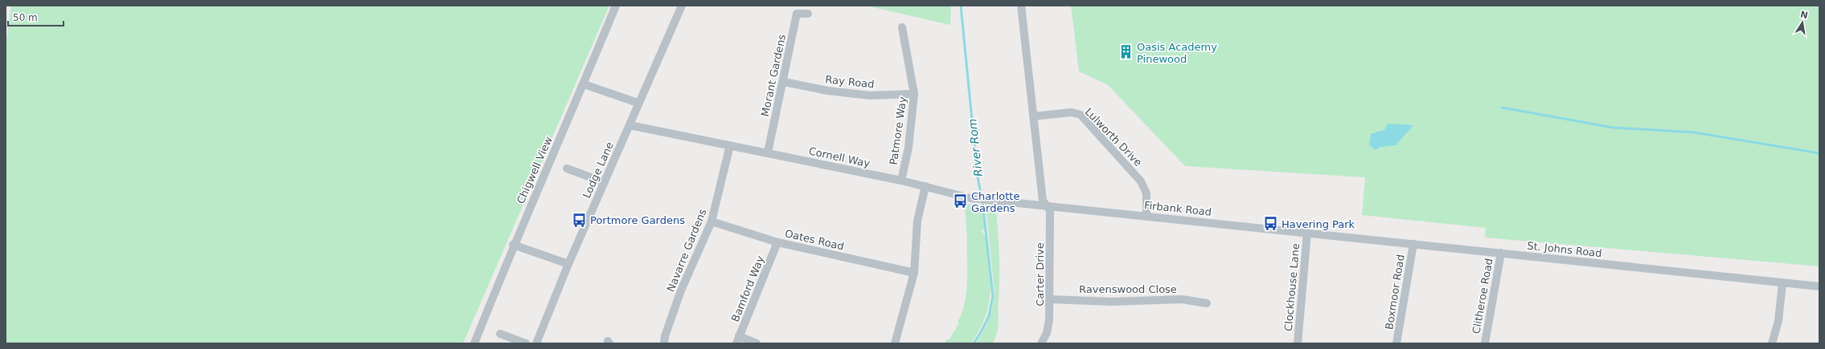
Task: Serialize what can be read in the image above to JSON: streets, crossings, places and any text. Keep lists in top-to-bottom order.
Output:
{
  "streets": {
    "street": [
      "Morant Gardens",
      "Ray Road",
      "Patmore Way",
      "Lulworth Drive",
      "Cornell Way",
      "Chigwell View",
      "Lodge Lane",
      "Firbank Road",
      "Oates Road",
      "St. Johns Road",
      "Navarre Gardens",
      "Carter Drive",
      "Clockhouse Lane",
      "Bamford Way",
      "Ravenswood Close",
      "Boxmoor Road",
      "Clitheroe Road"
    ]
  },
  "crossings": [
    ["Morant Gardens", "Ray Road"],
    ["Morant Gardens", "Cornell Way"],
    ["Ray Road", "Patmore Way"],
    ["Patmore Way", "Cornell Way"],
    ["Lulworth Drive", "Firbank Road"],
    ["Lulworth Drive", "Carter Drive"],
    ["Cornell Way", "Lodge Lane"],
    ["Cornell Way", "Firbank Road"],
    ["Cornell Way", "Navarre Gardens"],
    ["Cornell Way", "Carter Drive"],
    ["Firbank Road", "St. Johns Road"],
    ["Firbank Road", "Carter Drive"],
    ["Firbank Road", "Clockhouse Lane"],
    ["Oates Road", "Navarre Gardens"],
    ["Oates Road", "Bamford Way"],
    ["St. Johns Road", "Clockhouse Lane"],
    ["St. Johns Road", "Boxmoor Road"],
    ["St. Johns Road", "Clitheroe Road"],
    ["Carter Drive", "Ravenswood Close"]
  ],
  "water": ["River Rom"],
  "places": {
    "building": ["Oasis Academy Pinewood"],
    "bus stop": ["Charlotte Gardens", "Portmore Gardens", "Havering Park"]
  },
  "scale_bar": "50 m",
  "north": "top"
}
